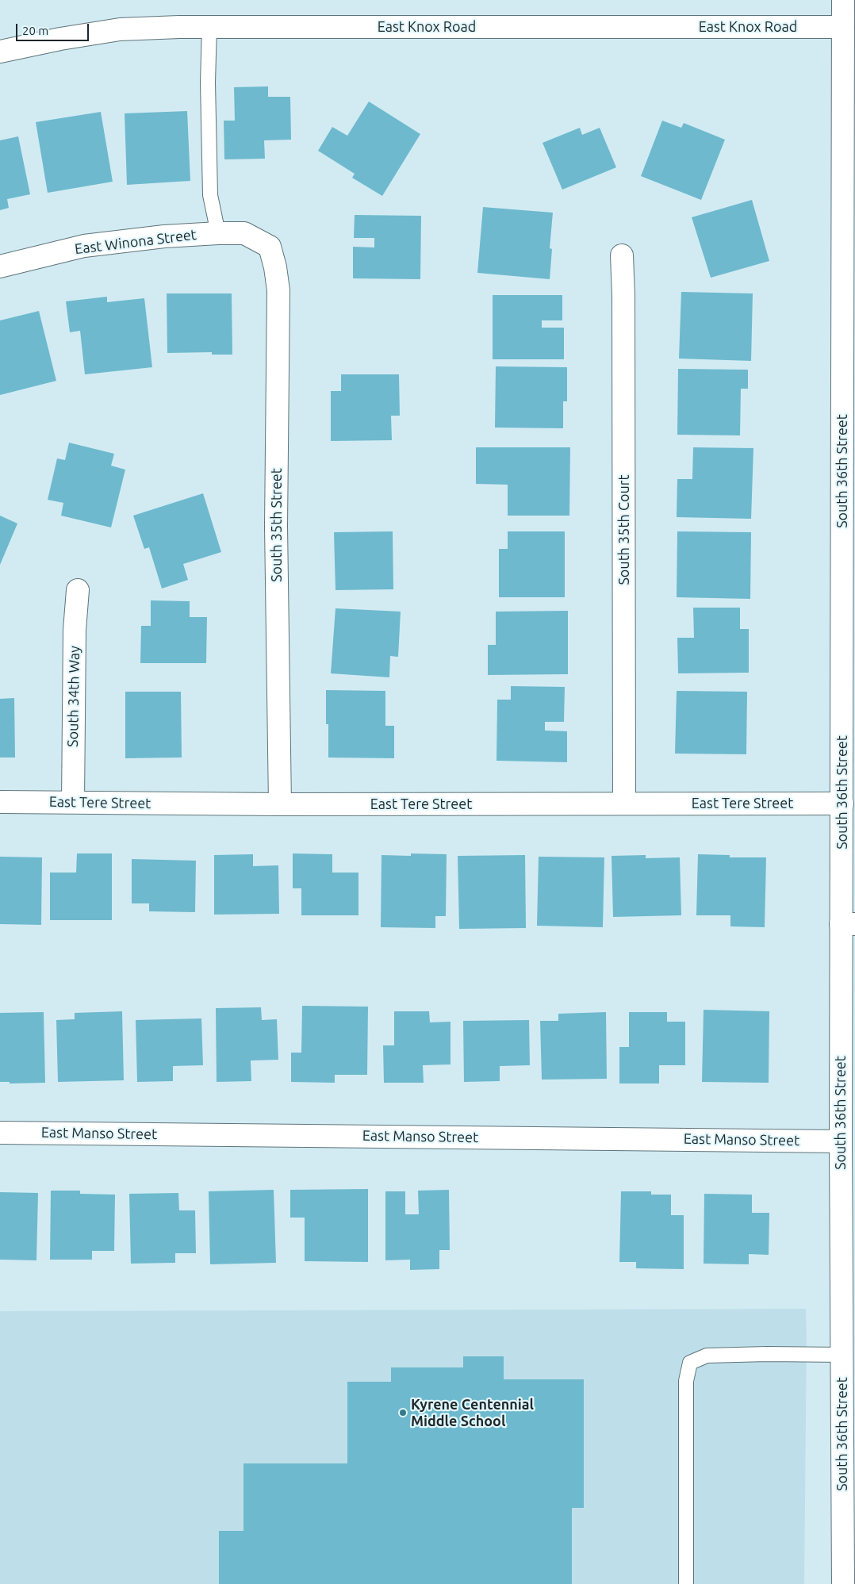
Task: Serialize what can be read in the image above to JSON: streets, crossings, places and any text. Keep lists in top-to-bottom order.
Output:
{
  "streets": {
    "street": [
      "East Knox Road",
      "East Winona Street",
      "South 36th Street",
      "South 35th Street",
      "South 35th Court",
      "South 34th Way",
      "East Tere Street",
      "East Manso Street"
    ]
  },
  "crossings": [
    ["East Knox Road", "South 36th Street"],
    ["East Winona Street", "South 35th Street"],
    ["South 36th Street", "East Tere Street"],
    ["South 36th Street", "East Manso Street"],
    ["South 35th Street", "East Tere Street"],
    ["South 35th Court", "East Tere Street"],
    ["South 34th Way", "East Tere Street"]
  ],
  "places": ["Kyrene Centennial Middle School"],
  "scale_bar": "20 m"
}
